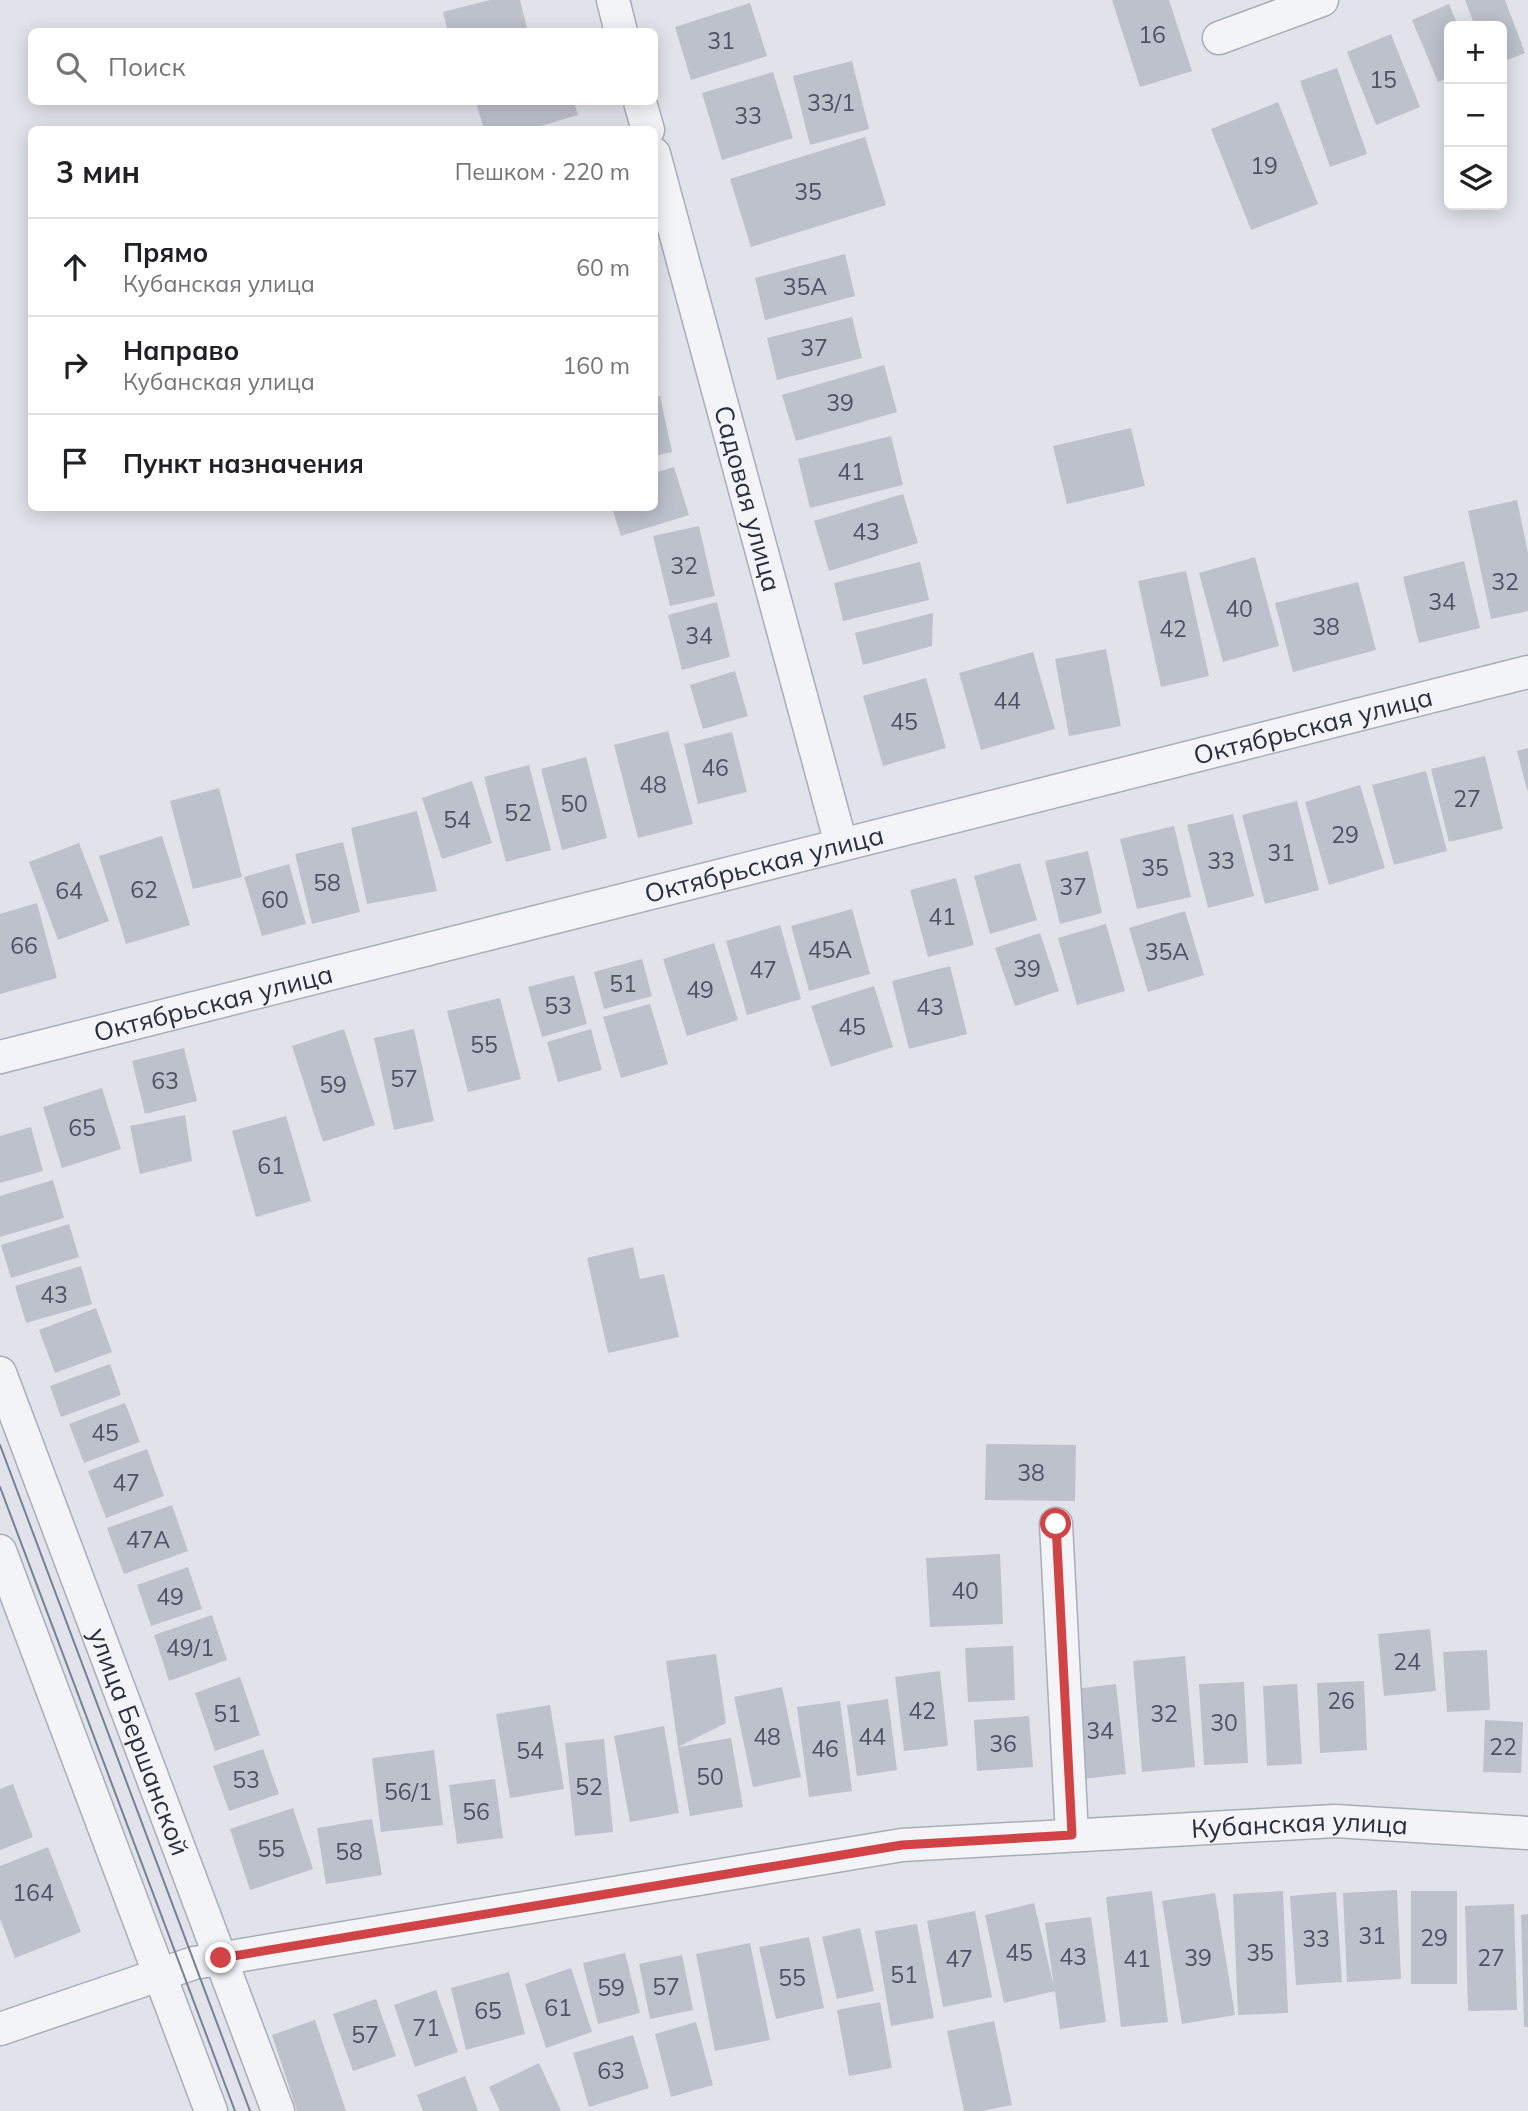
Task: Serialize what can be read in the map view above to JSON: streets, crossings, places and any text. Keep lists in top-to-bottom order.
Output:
{
  "streets": {
    "street": [
      "Садовая улица",
      "Октябрьская улица",
      "улица Бершанской",
      "Кубанская улица"
    ]
  },
  "crossings": [
    ["Садовая улица", "Октябрьская улица"],
    ["улица Бершанской", "Кубанская улица"]
  ],
  "house_numbers": [
    "16",
    "31",
    "15",
    "33/1",
    "33",
    "19",
    "35",
    "35А",
    "37",
    "39",
    "41",
    "43",
    "32",
    "32",
    "34",
    "40",
    "38",
    "42",
    "34",
    "44",
    "45",
    "46",
    "48",
    "27",
    "50",
    "52",
    "54",
    "29",
    "31",
    "33",
    "35",
    "58",
    "37",
    "62",
    "64",
    "60",
    "41",
    "66",
    "45А",
    "35А",
    "39",
    "47",
    "51",
    "49",
    "53",
    "43",
    "45",
    "55",
    "57",
    "63",
    "59",
    "65",
    "61",
    "43",
    "45",
    "38",
    "47",
    "47А",
    "40",
    "49",
    "49/1",
    "24",
    "26",
    "42",
    "51",
    "32",
    "30",
    "34",
    "48",
    "44",
    "36",
    "22",
    "46",
    "54",
    "50",
    "53",
    "52",
    "56/1",
    "56",
    "55",
    "58",
    "164",
    "31",
    "29",
    "33",
    "45",
    "35",
    "43",
    "39",
    "27",
    "47",
    "41",
    "51",
    "55",
    "57",
    "59",
    "61",
    "65",
    "71",
    "57",
    "63"
  ],
  "page": {
    "map_buttons": ["+", "−"],
    "search": "Поиск",
    "heading": ["3 мин", "Пешком · 220 m"],
    "list": [
      ["Прямо", "Кубанская улица", "60 m"],
      ["Направо", "Кубанская улица", "160 m"],
      "Пункт назначения"
    ]
  }
}
